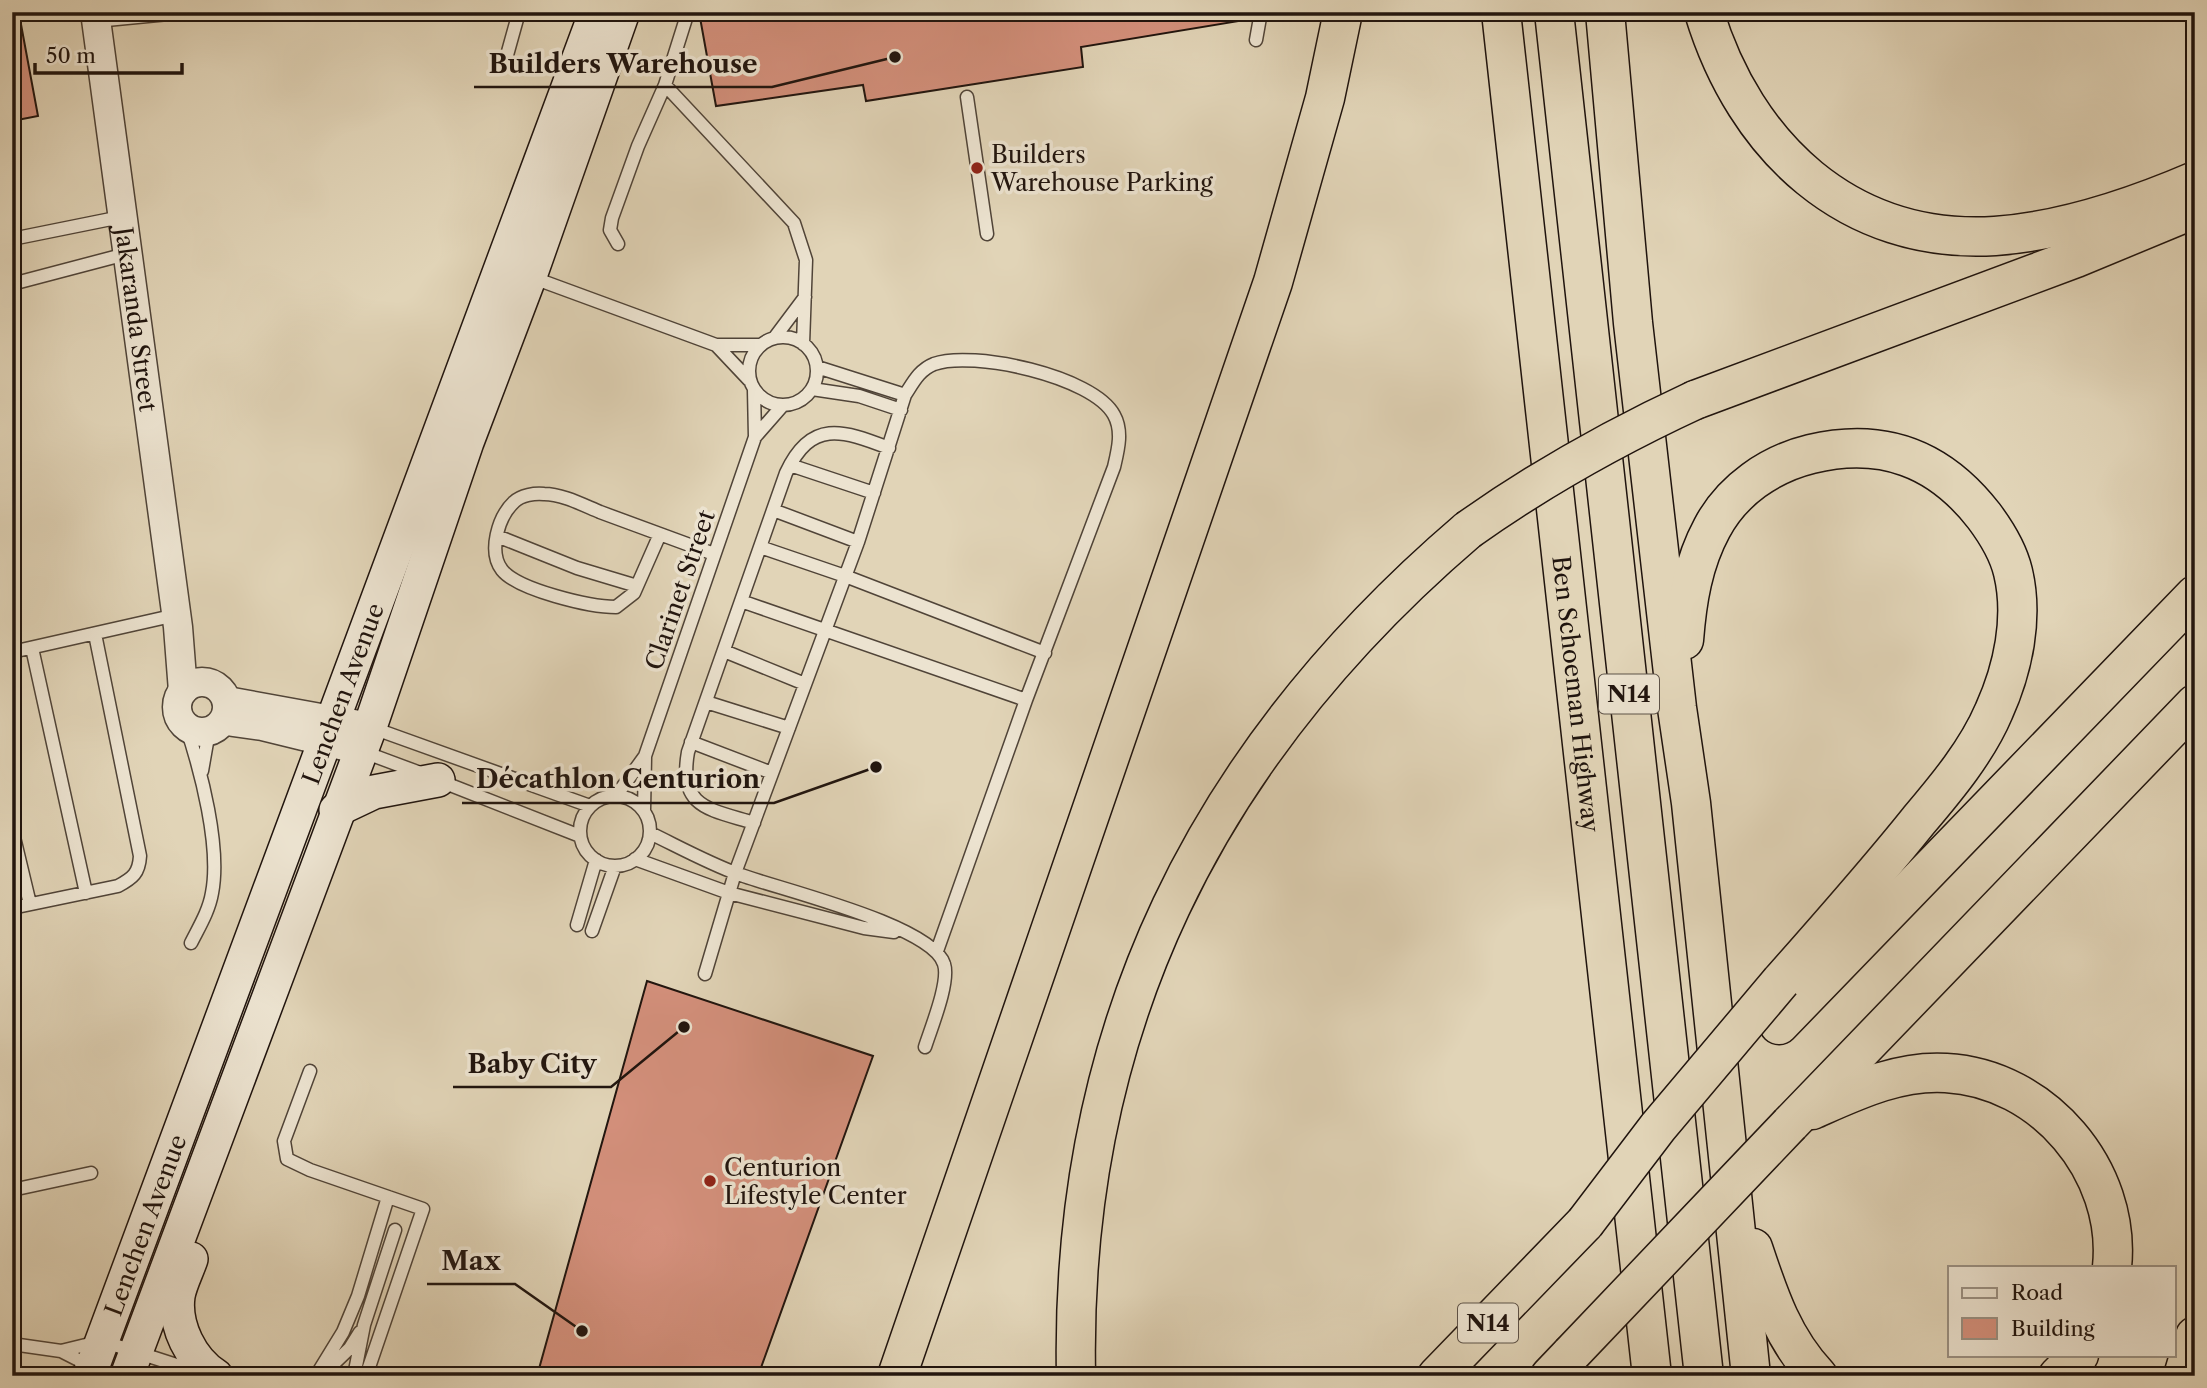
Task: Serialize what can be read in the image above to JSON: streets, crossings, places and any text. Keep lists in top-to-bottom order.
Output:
{
  "streets": {
    "highway": ["Ben Schoeman Highway", "N14"],
    "main road": ["Lenchen Avenue"],
    "street": ["Jakaranda Street"],
    "lane": ["Clarinet Street"]
  },
  "places": [
    "Builders Warehouse",
    "Builders Warehouse Parking",
    "Décathlon Centurion",
    "Baby City",
    "Centurion Lifestyle Center",
    "Max"
  ],
  "legend": ["Road", "Building"],
  "scale_bar": "50 m"
}
